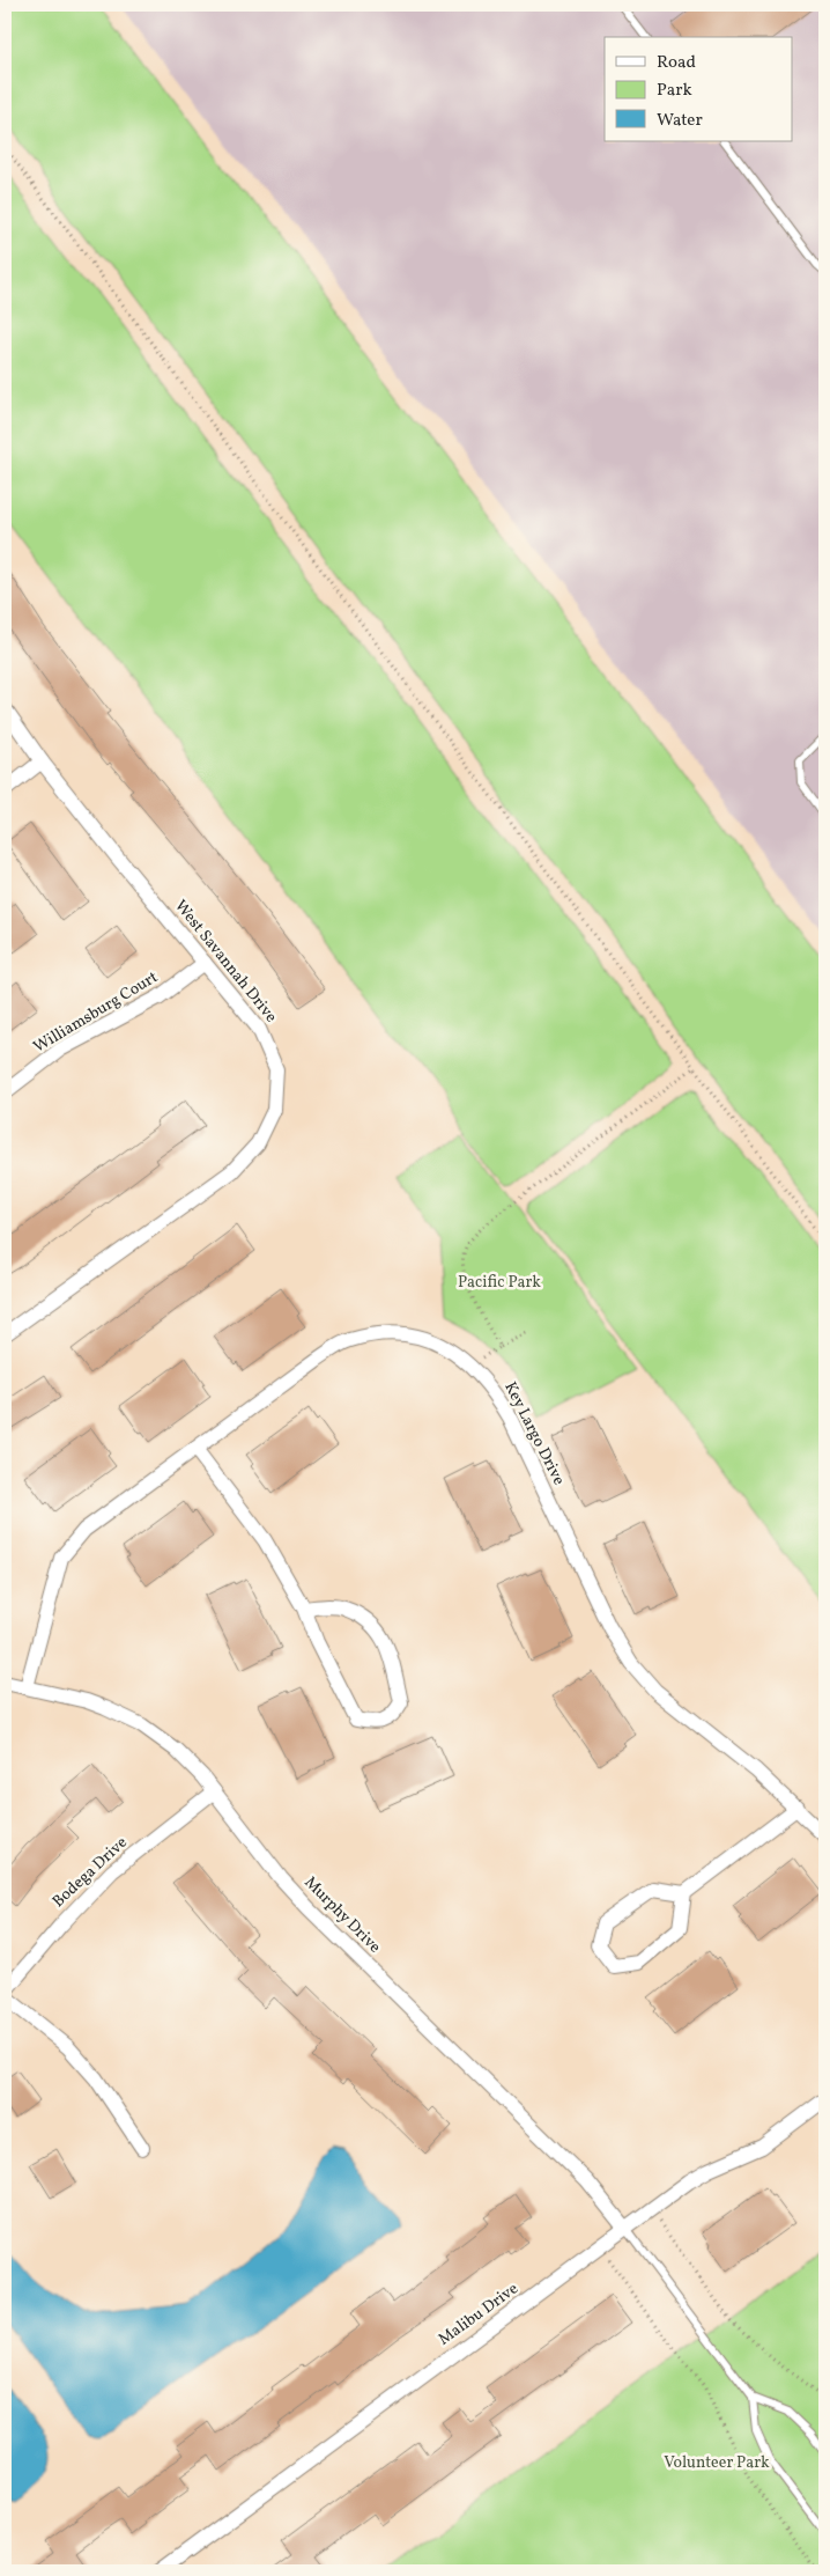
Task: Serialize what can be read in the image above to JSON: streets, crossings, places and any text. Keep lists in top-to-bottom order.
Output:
{
  "streets": {
    "street": [
      "West Savannah Drive",
      "Williamsburg Court",
      "Key Largo Drive",
      "Bodega Drive",
      "Murphy Drive",
      "Malibu Drive"
    ]
  },
  "crossings": [
    ["West Savannah Drive", "Williamsburg Court"],
    ["Key Largo Drive", "Murphy Drive"],
    ["Bodega Drive", "Murphy Drive"],
    ["Murphy Drive", "Malibu Drive"]
  ],
  "parks": ["Pacific Park", "Volunteer Park"],
  "legend": ["Road", "Park", "Water"]
}
